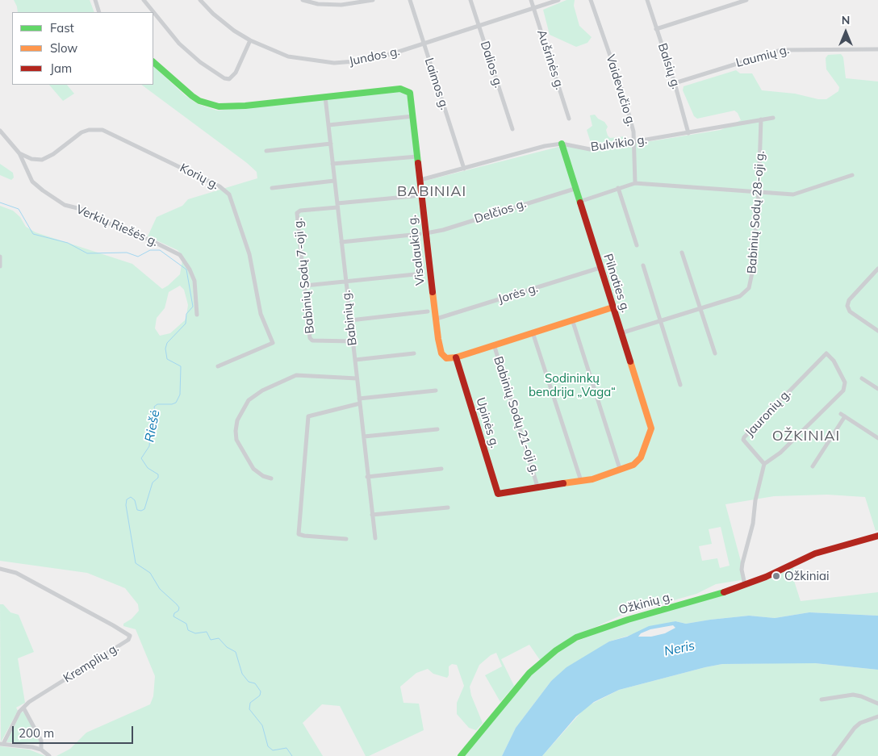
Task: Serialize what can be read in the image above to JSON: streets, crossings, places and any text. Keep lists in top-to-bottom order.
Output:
{
  "streets": {
    "street": [
      "Jundos g.",
      "Laumių g.",
      "Aušrinės g.",
      "Dalios g.",
      "Balsių g.",
      "Laimos g.",
      "Vaidevučio g.",
      "Bulvikio g.",
      "Korių g.",
      "Delčios g.",
      "Babinių Sodų 28-oji g.",
      "Verkių Riešės g.",
      "Visalaukio g.",
      "Babinių Sodų 7-oji g.",
      "Pilnaties g.",
      "Jorės g.",
      "Babinių g.",
      "Jauronių g.",
      "Babinių Sodų 21-oji g.",
      "Upinės g.",
      "Ožkinių g.",
      "Kremplių g."
    ]
  },
  "crossings": [
    ["Jundos g.", "Aušrinės g."],
    ["Jundos g.", "Dalios g."],
    ["Jundos g.", "Laimos g."],
    ["Laumių g.", "Balsių g."],
    ["Balsių g.", "Bulvikio g."],
    ["Laimos g.", "Bulvikio g."],
    ["Vaidevučio g.", "Bulvikio g."],
    ["Bulvikio g.", "Babinių Sodų 28-oji g."],
    ["Bulvikio g.", "Visalaukio g."],
    ["Bulvikio g.", "Pilnaties g."],
    ["Korių g.", "Verkių Riešės g."],
    ["Delčios g.", "Visalaukio g."],
    ["Delčios g.", "Pilnaties g."],
    ["Delčios g.", "Babinių g."],
    ["Babinių Sodų 28-oji g.", "Pilnaties g."],
    ["Visalaukio g.", "Jorės g."],
    ["Visalaukio g.", "Babinių g."],
    ["Visalaukio g.", "Upinės g."],
    ["Babinių Sodų 7-oji g.", "Babinių g."],
    ["Pilnaties g.", "Jorės g."],
    ["Babinių Sodų 21-oji g.", "Upinės g."]
  ],
  "districts": ["BABINIAI", "OŽKINIAI"],
  "water": ["Riešė", "Neris"],
  "parks": ["Sodininkų bendrija „Vaga“"],
  "places": ["Ožkiniai"],
  "legend": ["Fast", "Slow", "Jam"],
  "scale_bar": "200 m",
  "north": "top"
}
